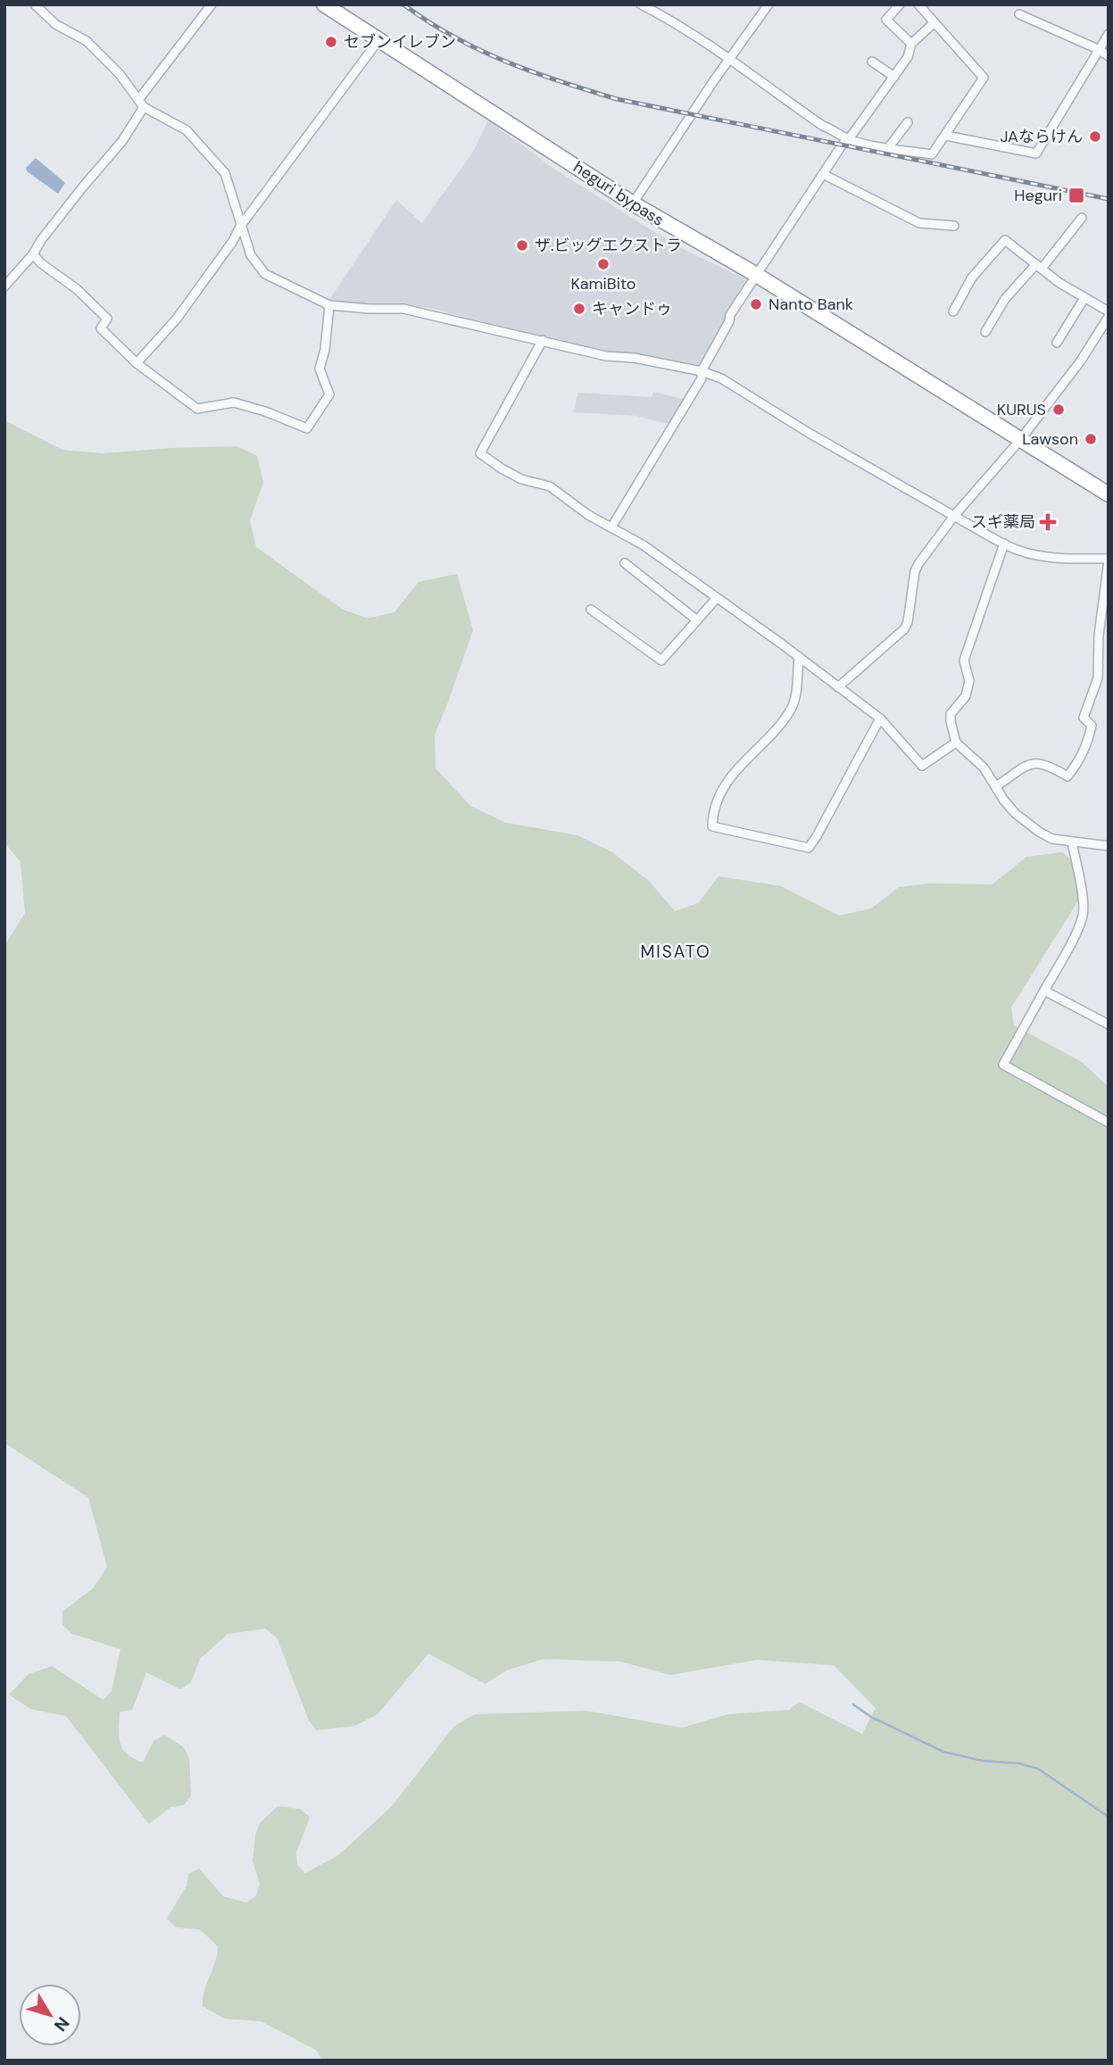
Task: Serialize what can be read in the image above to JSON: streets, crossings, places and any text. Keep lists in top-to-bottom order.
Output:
{
  "streets": {
    "highway": ["heguri bypass"]
  },
  "districts": ["MISATO"],
  "places": {
    "other": [
      "セブンイレブン",
      "JAならけん",
      "ザ.ビッグエクストラ",
      "KamiBito",
      "Nanto Bank",
      "キャンドゥ",
      "KURUS",
      "Lawson"
    ],
    "transit": ["Heguri"],
    "health": ["スギ薬局"]
  },
  "north": "bottom right"
}
